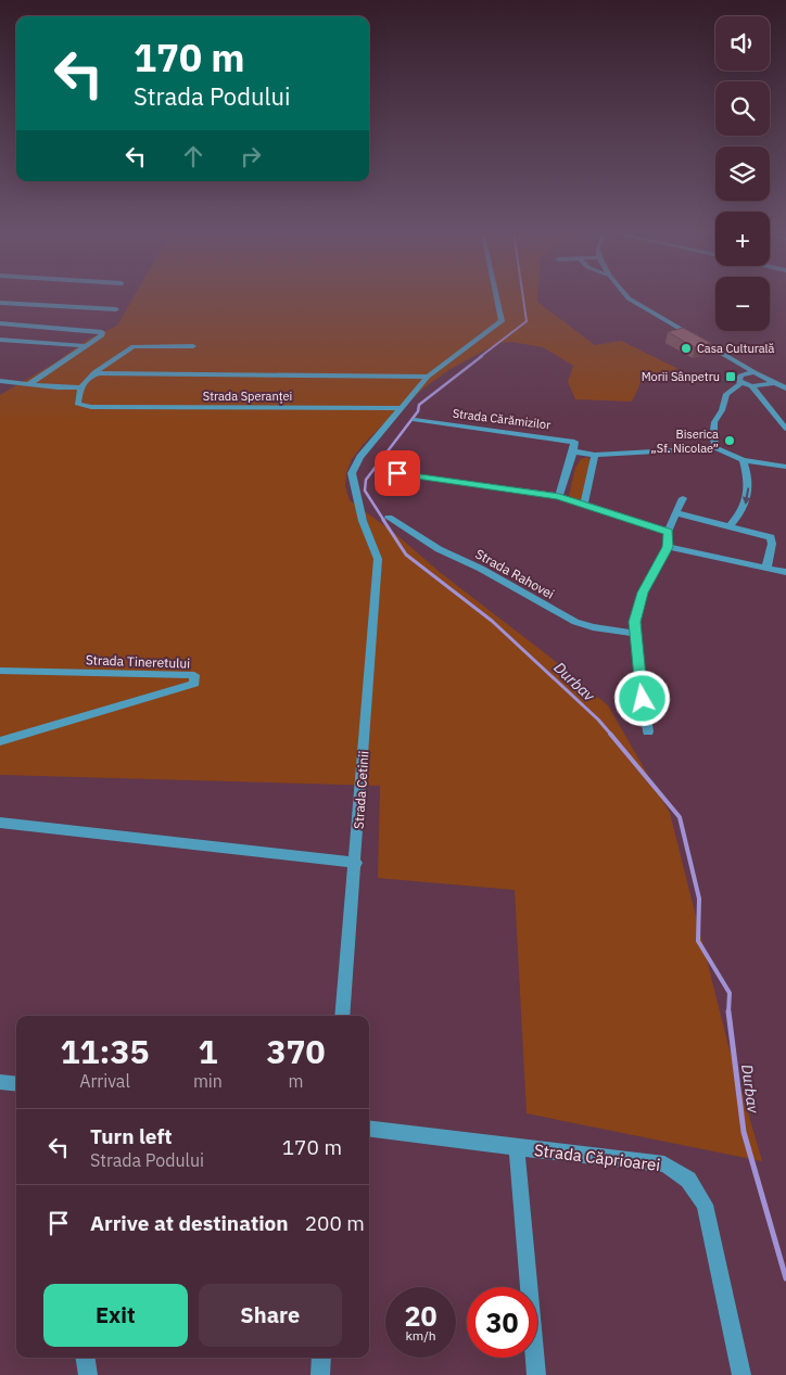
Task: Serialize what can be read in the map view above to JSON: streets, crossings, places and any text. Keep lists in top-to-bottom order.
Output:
{
  "streets": {
    "street": [
      "Strada Speranței",
      "Strada Cărămizilor",
      "Strada Rahovei",
      "Strada Tineretului",
      "Strada Cetinii",
      "Strada Căprioarei"
    ]
  },
  "crossings": [
    ["Strada Speranței", "Strada Cetinii"]
  ],
  "water": ["Durbav"],
  "places": {
    "other": ["Casa Culturală", "Biserica „Sf. Nicolae”"],
    "transit": ["Morii Sânpetru"]
  },
  "page": {
    "map_buttons": ["+", "−"],
    "turn": ["170 m", "Strada Podului"],
    "eta": [
      "11:35",
      "Arrival",
      "1",
      "min",
      "370",
      "m"
    ],
    "list": [
      {
        "name": "Turn left",
        "note": "Strada Podului",
        "value": "170 m"
      },
      {
        "name": "Arrive at destination",
        "value": "200 m"
      }
    ],
    "buttons": ["Exit", "Share"],
    "speed": "20 km/h",
    "limit": "30"
  }
}
